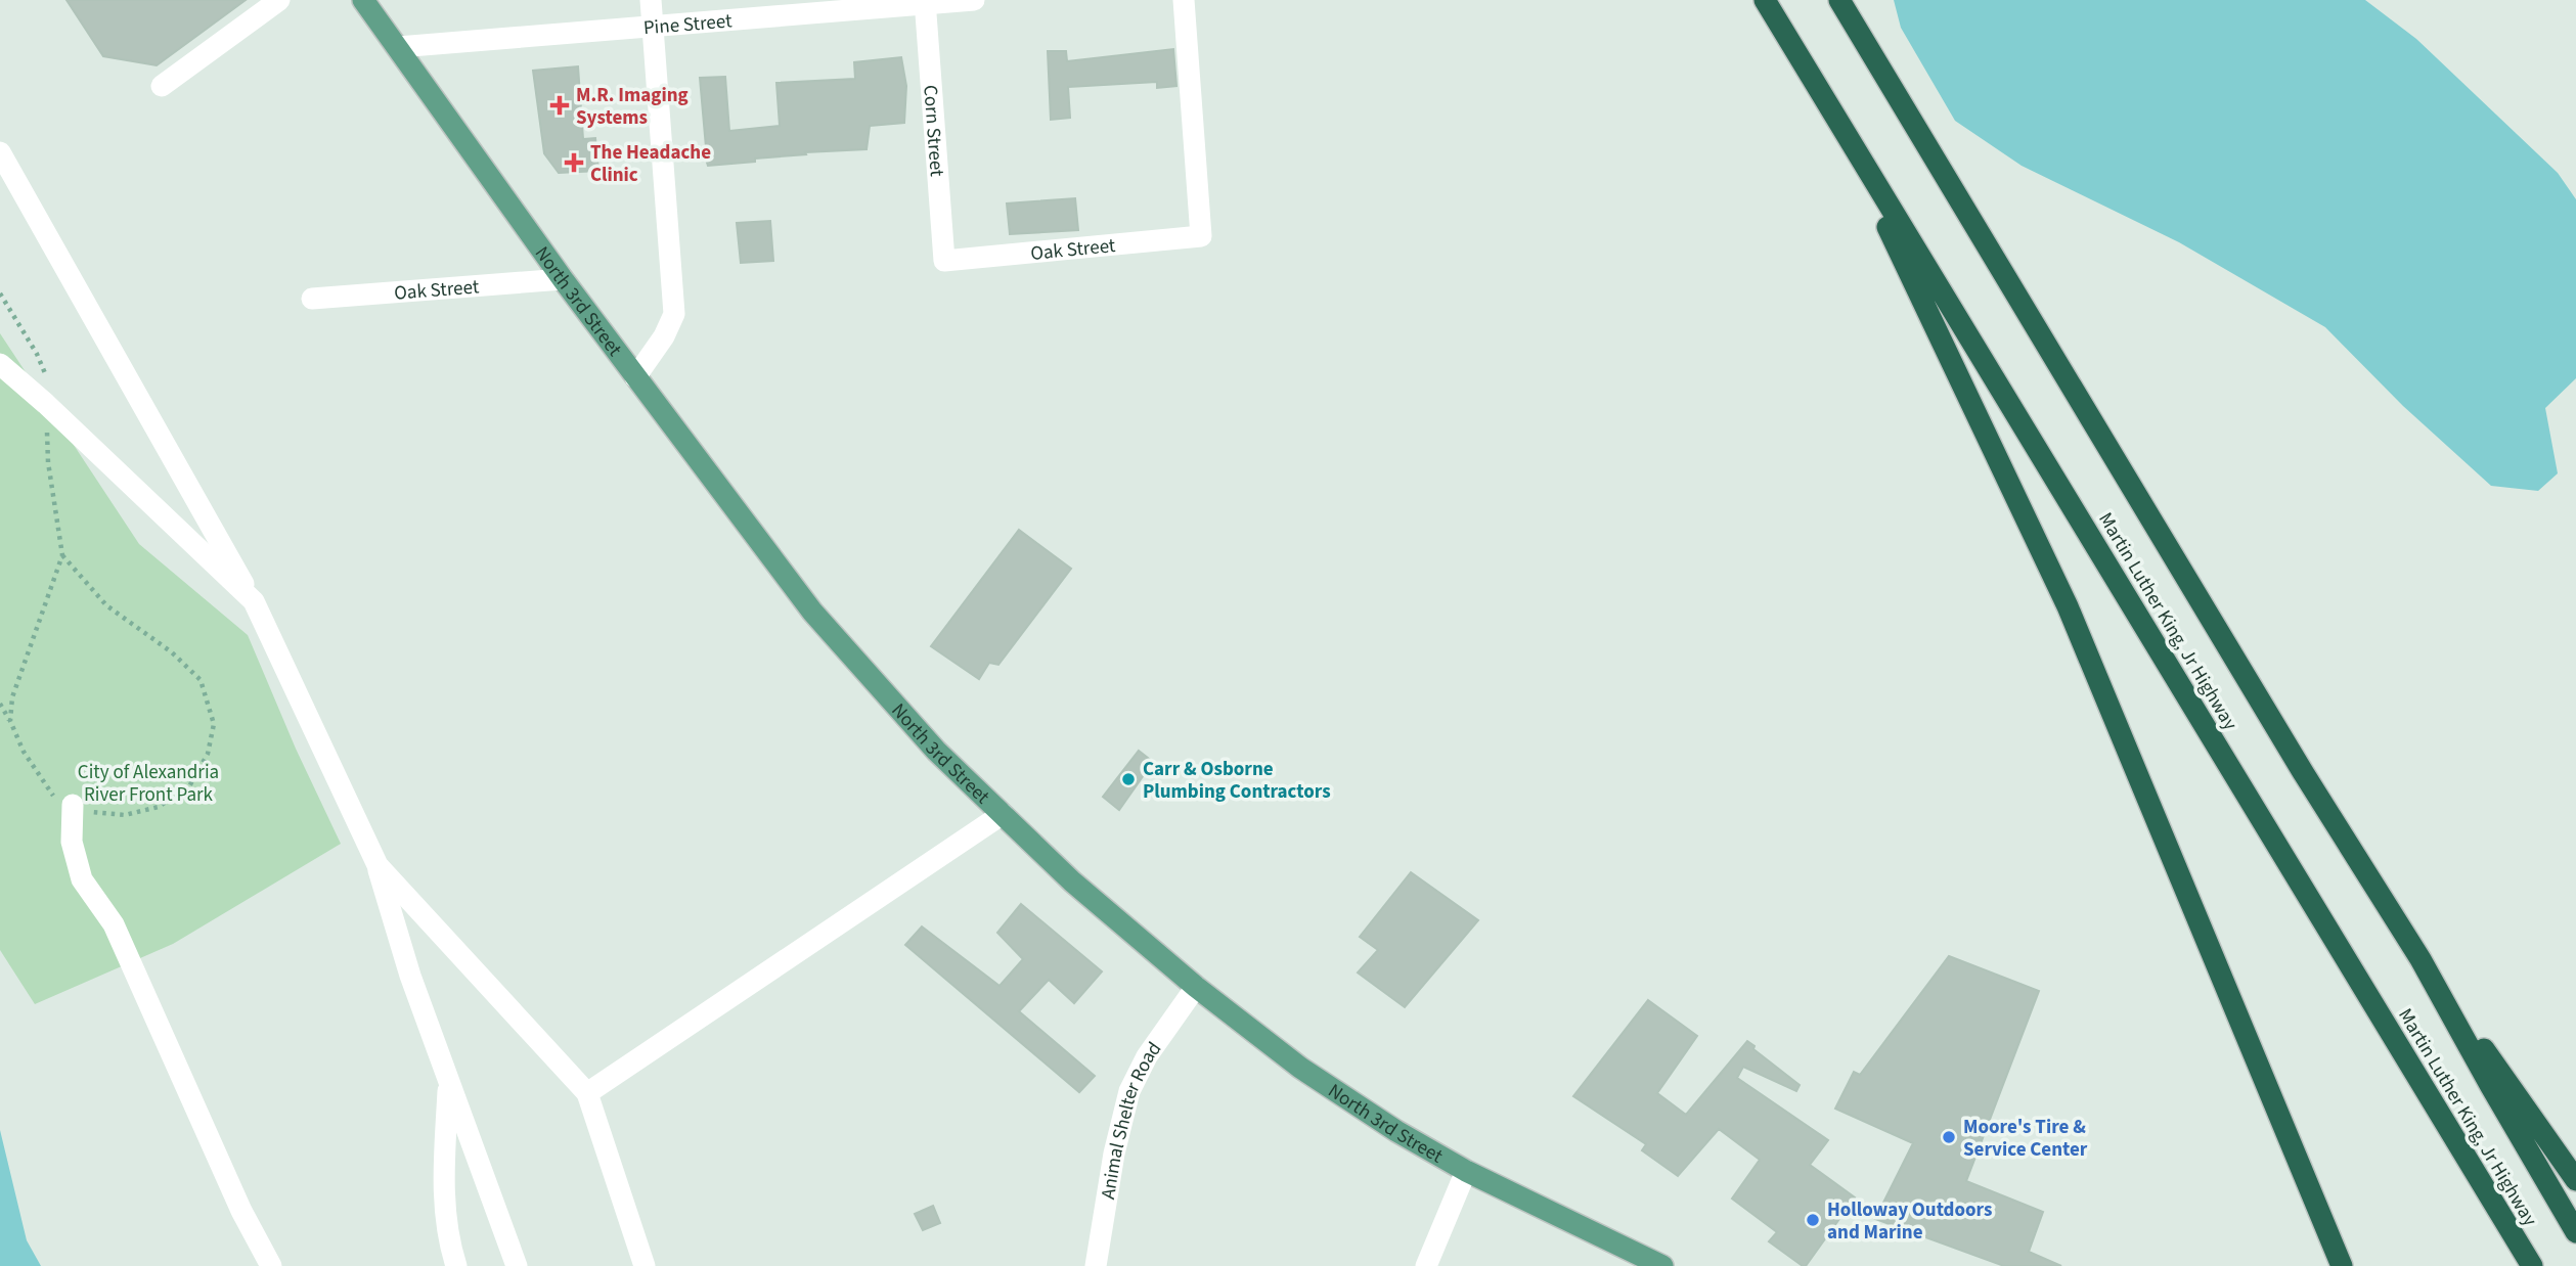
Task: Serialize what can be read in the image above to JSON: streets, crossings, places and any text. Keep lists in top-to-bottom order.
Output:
{
  "streets": {
    "highway": ["Martin Luther King, Jr Highway"],
    "main road": ["North 3rd Street"],
    "street": [
      "Pine Street",
      "Corn Street",
      "Oak Street",
      "Animal Shelter Road"
    ]
  },
  "crossings": [
    ["Pine Street", "Corn Street"],
    ["Pine Street", "North 3rd Street"],
    ["Corn Street", "Oak Street"],
    ["Oak Street", "North 3rd Street"],
    ["North 3rd Street", "Animal Shelter Road"]
  ],
  "parks": ["City of Alexandria River Front Park"],
  "places": {
    "health": ["M.R. Imaging Systems", "The Headache Clinic"],
    "other": ["Carr & Osborne Plumbing Contractors", "Moore's Tire & Service Center", "Holloway Outdoors and Marine"]
  }
}
